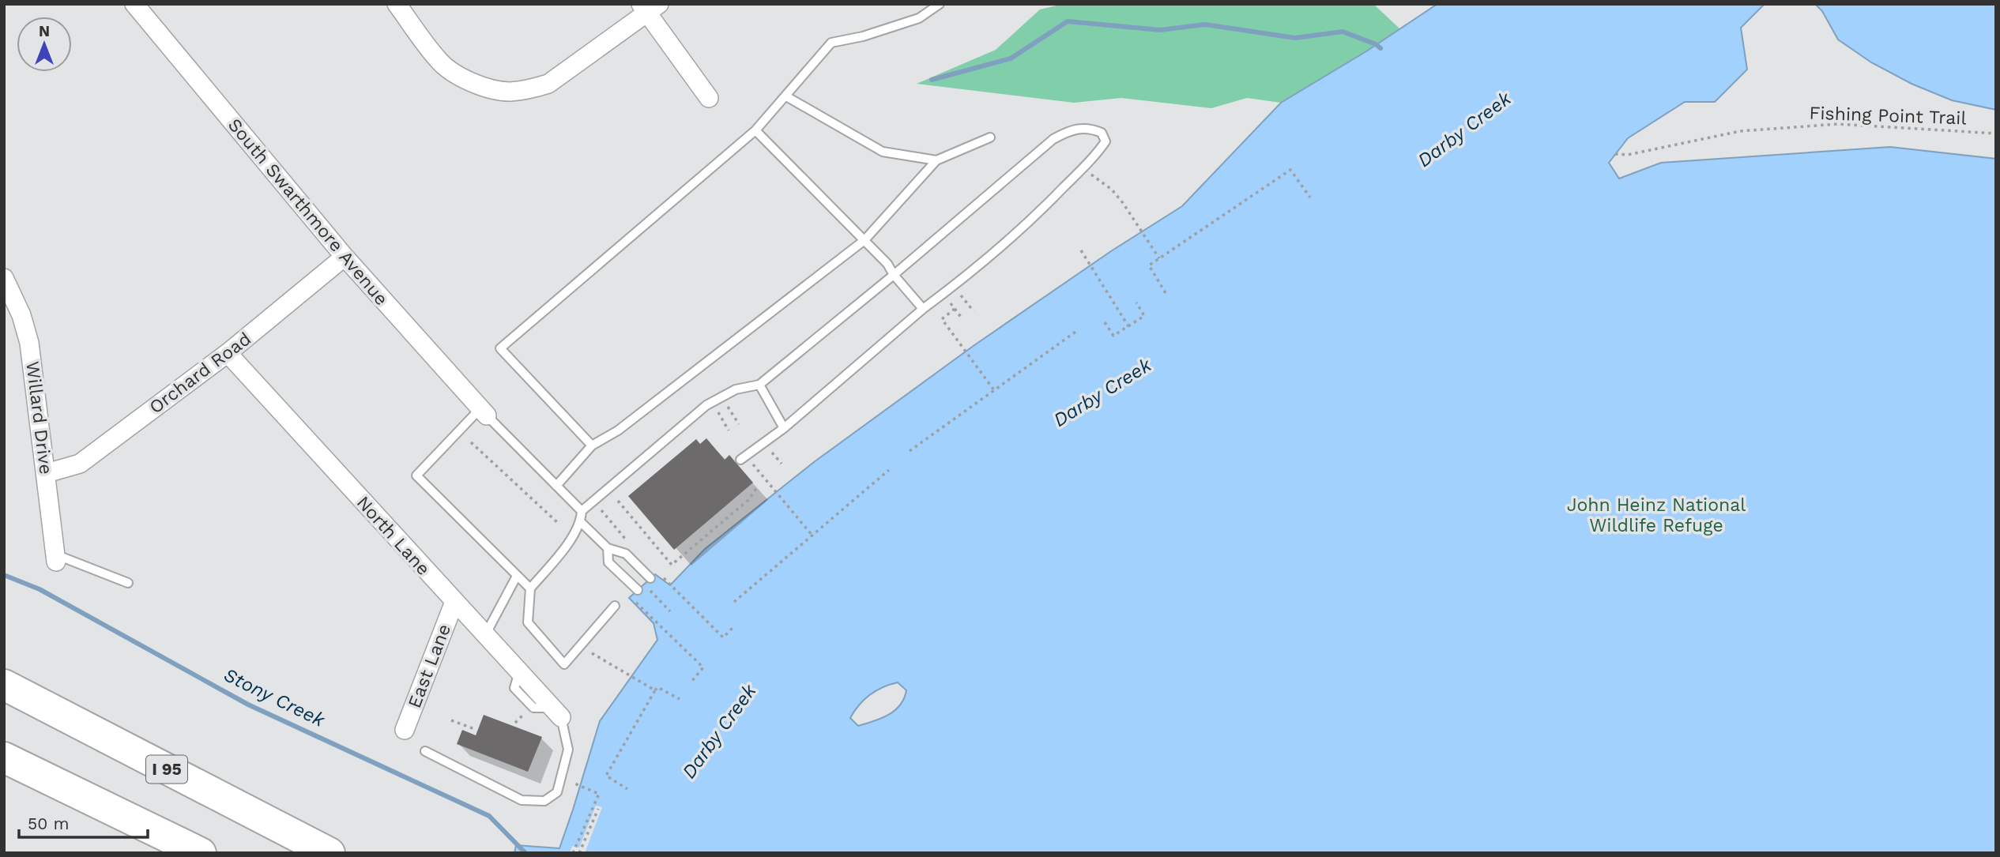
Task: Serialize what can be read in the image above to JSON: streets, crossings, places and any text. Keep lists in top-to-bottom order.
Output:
{
  "streets": {
    "highway": ["I 95"],
    "street": [
      "South Swarthmore Avenue",
      "Orchard Road",
      "Willard Drive",
      "North Lane",
      "East Lane"
    ],
    "path": ["Fishing Point Trail"]
  },
  "crossings": [
    ["South Swarthmore Avenue", "Orchard Road"],
    ["Orchard Road", "Willard Drive"],
    ["Orchard Road", "North Lane"],
    ["North Lane", "East Lane"]
  ],
  "water": ["Darby Creek", "Stony Creek"],
  "parks": ["John Heinz National Wildlife Refuge"],
  "scale_bar": "50 m",
  "north": "top"
}
